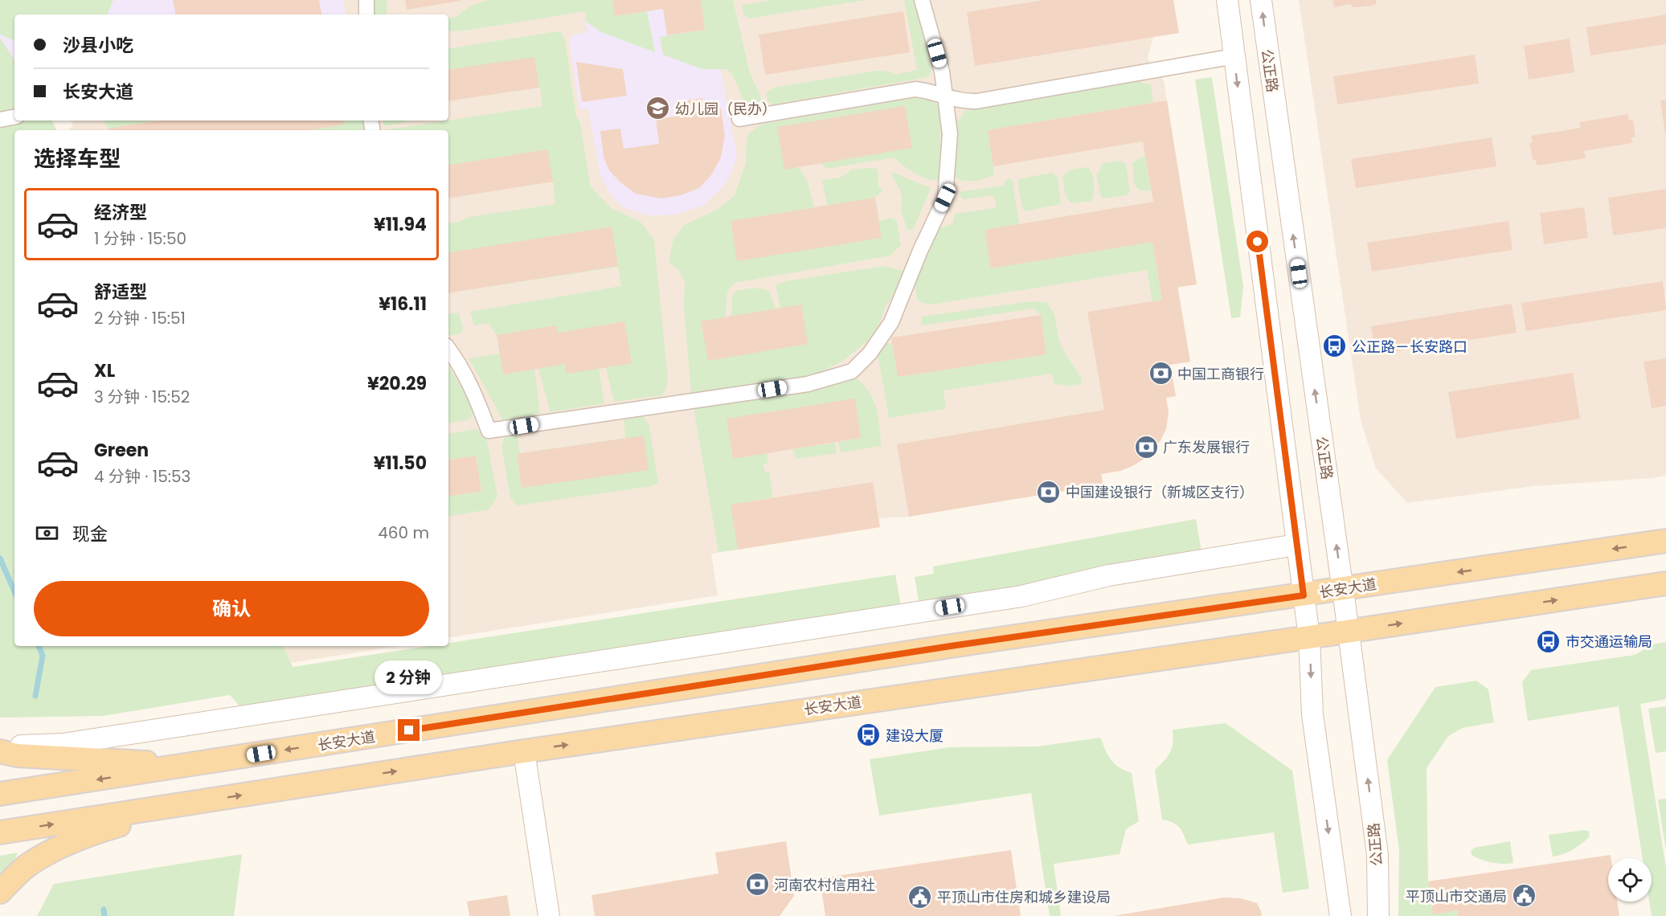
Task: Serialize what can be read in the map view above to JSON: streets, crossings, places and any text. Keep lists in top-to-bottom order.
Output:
{
  "streets": {
    "main road": ["公正路", "长安大道"]
  },
  "crossings": [
    ["公正路", "长安大道"]
  ],
  "places": {
    "school or university": ["幼儿园（民办）"],
    "bus stop": ["公正路－长安路口", "市交通运输局", "建设大厦"],
    "bank": [
      "中国工商银行",
      "广东发展银行",
      "中国建设银行（新城区支行）",
      "河南农村信用社"
    ],
    "public building": ["平顶山市交通局", "平顶山市住房和城乡建设局"]
  },
  "page": {
    "banner": ["沙县小吃", "长安大道"],
    "heading": "选择车型",
    "list": [
      {
        "name": "经济型",
        "note": "1 分钟 · 15:50",
        "value": "¥11.94"
      },
      {
        "name": "舒适型",
        "note": "2 分钟 · 15:51",
        "value": "¥16.11"
      },
      {
        "name": "XL",
        "note": "3 分钟 · 15:52",
        "value": "¥20.29"
      },
      {
        "name": "Green",
        "note": "4 分钟 · 15:53",
        "value": "¥11.50"
      }
    ],
    "pay": ["现金", "460 m"],
    "buttons": "确认",
    "bubble": "2 分钟"
  }
}
